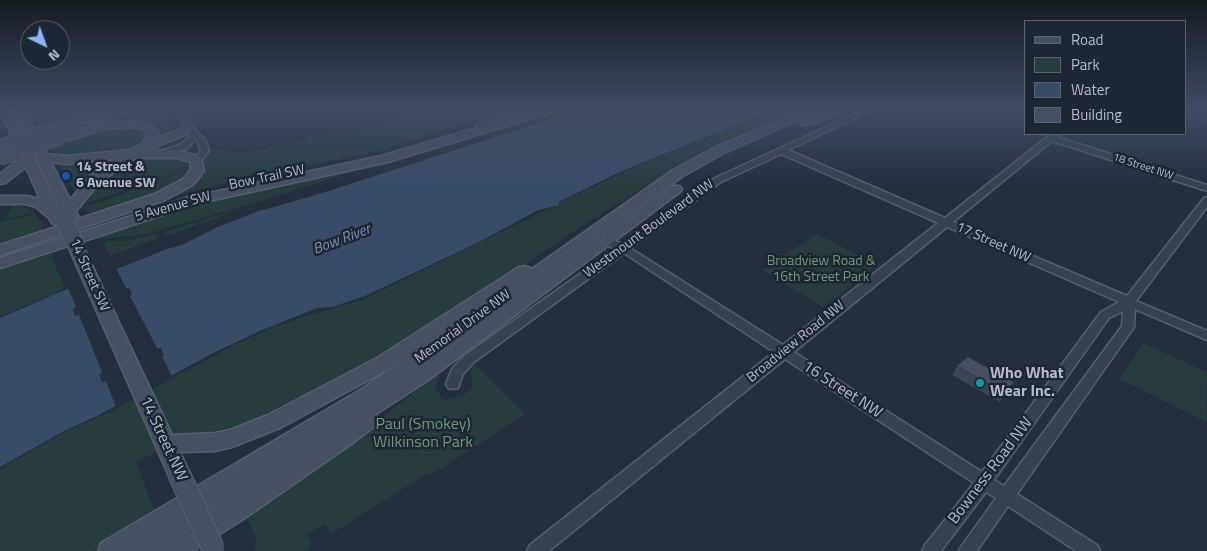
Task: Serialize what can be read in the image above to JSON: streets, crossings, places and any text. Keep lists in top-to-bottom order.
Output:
{
  "streets": {
    "main road": [
      "Bow Trail SW",
      "5 Avenue SW",
      "14 Street SW",
      "Memorial Drive NW",
      "14 Street NW"
    ],
    "street": [
      "18 Street NW",
      "Westmount Boulevard NW",
      "17 Street NW",
      "Broadview Road NW",
      "16 Street NW",
      "Bowness Road NW"
    ]
  },
  "crossings": [
    ["18 Street NW", "Broadview Road NW"],
    ["Westmount Boulevard NW", "17 Street NW"],
    ["Westmount Boulevard NW", "16 Street NW"],
    ["17 Street NW", "Broadview Road NW"],
    ["17 Street NW", "Bowness Road NW"],
    ["14 Street SW", "14 Street NW"],
    ["Memorial Drive NW", "16 Street NW"],
    ["Broadview Road NW", "16 Street NW"],
    ["16 Street NW", "Bowness Road NW"]
  ],
  "water": ["Bow River"],
  "parks": ["Broadview Road & 16th Street Park", "Paul (Smokey) Wilkinson Park"],
  "places": ["14 Street & 6 Avenue SW", "Who What Wear Inc."],
  "legend": [
    "Road",
    "Park",
    "Water",
    "Building"
  ],
  "north": "bottom right"
}
